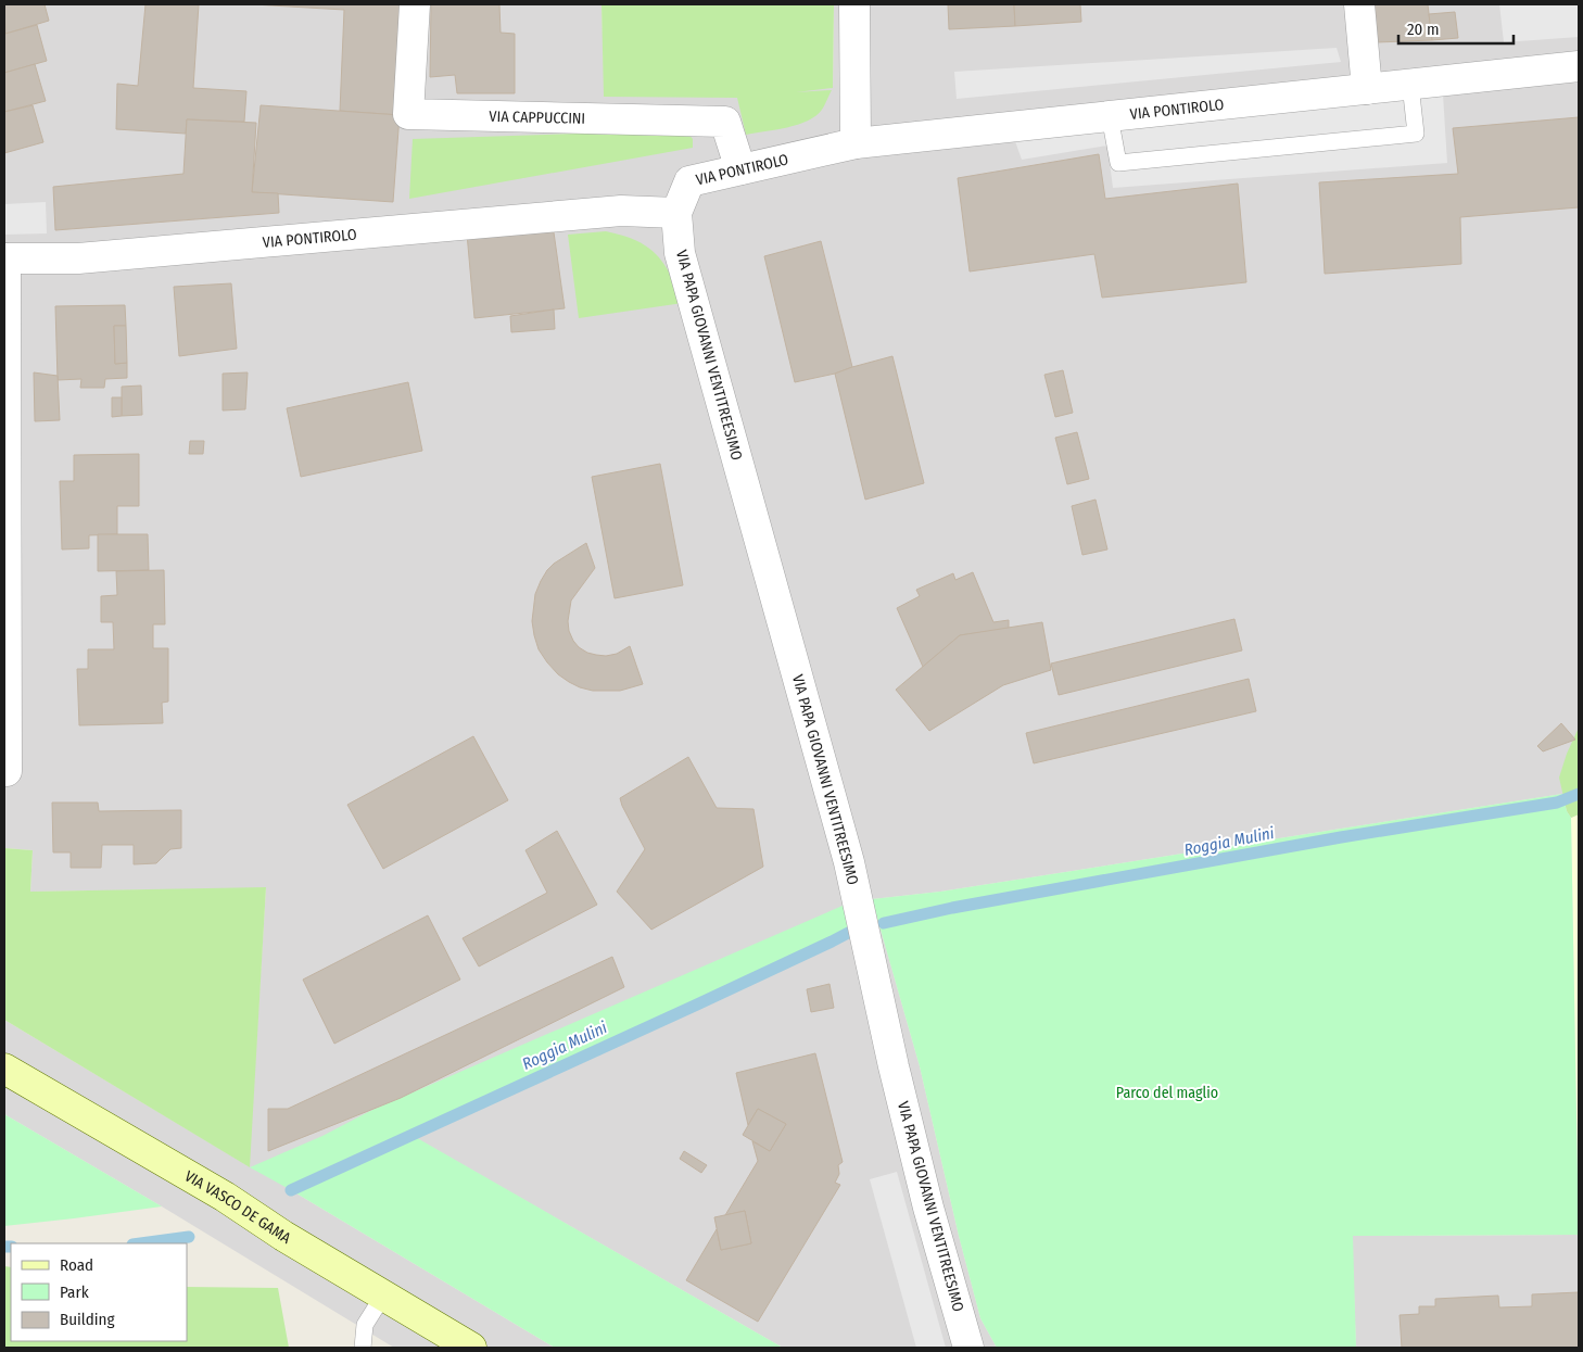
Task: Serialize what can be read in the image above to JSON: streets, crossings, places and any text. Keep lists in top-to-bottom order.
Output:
{
  "streets": {
    "street": [
      "VIA PONTIROLO",
      "VIA CAPPUCCINI",
      "VIA PAPA GIOVANNI VENTITREESIMO",
      "VIA VASCO DE GAMA"
    ]
  },
  "crossings": [
    ["VIA PONTIROLO", "VIA CAPPUCCINI"],
    ["VIA PONTIROLO", "VIA PAPA GIOVANNI VENTITREESIMO"]
  ],
  "water": ["Roggia Mulini"],
  "parks": ["Parco del maglio"],
  "legend": ["Road", "Park", "Building"],
  "scale_bar": "20 m"
}
